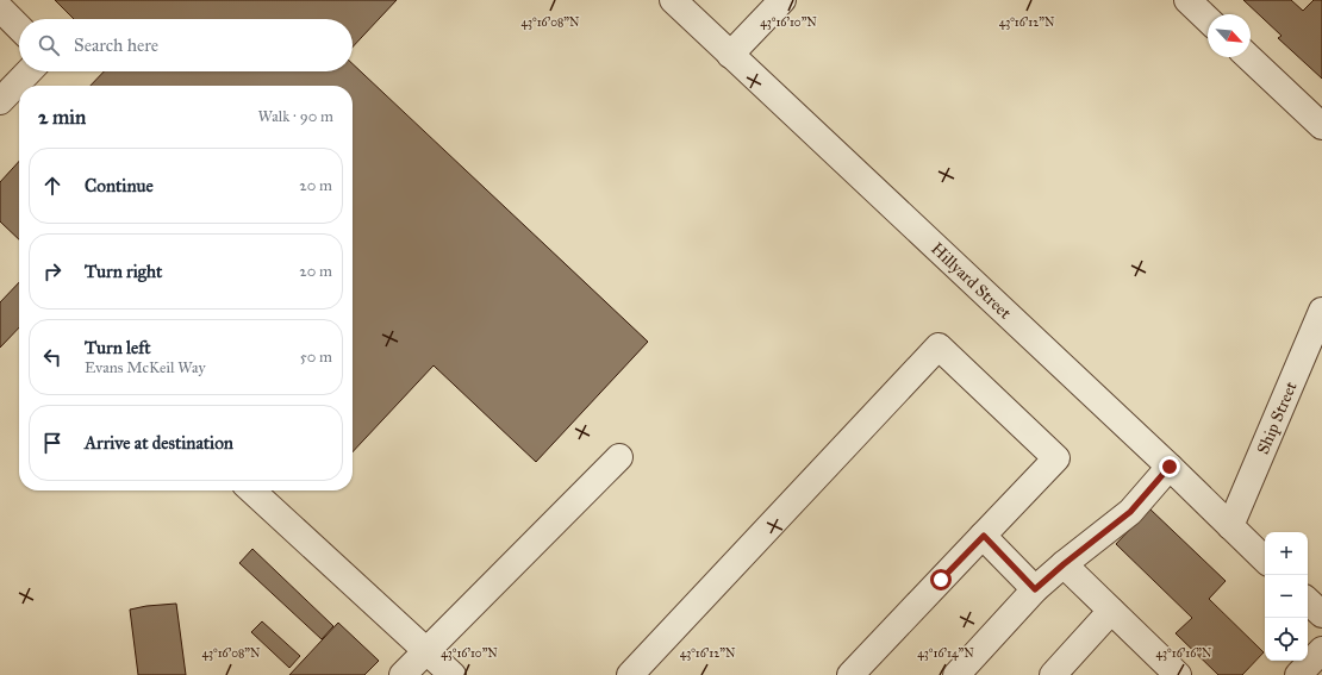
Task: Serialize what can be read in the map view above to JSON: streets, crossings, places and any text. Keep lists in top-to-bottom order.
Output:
{
  "streets": {
    "street": ["Hillyard Street", "Ship Street"]
  },
  "crossings": [
    ["Hillyard Street", "Ship Street"]
  ],
  "north": "bottom right",
  "page": {
    "search": "Search here",
    "heading": ["2 min", "Walk · 90 m"],
    "list": [
      ["Continue", "20 m"],
      ["Turn right", "20 m"],
      ["Turn left", "Evans McKeil Way", "50 m"],
      "Arrive at destination"
    ],
    "map_buttons": ["+", "−"]
  },
  "coordinates": [
    "43°16'08\"N",
    "43°16'10\"N",
    "43°16'12\"N",
    "43°16'14\"N",
    "43°16'16\"N"
  ]
}
